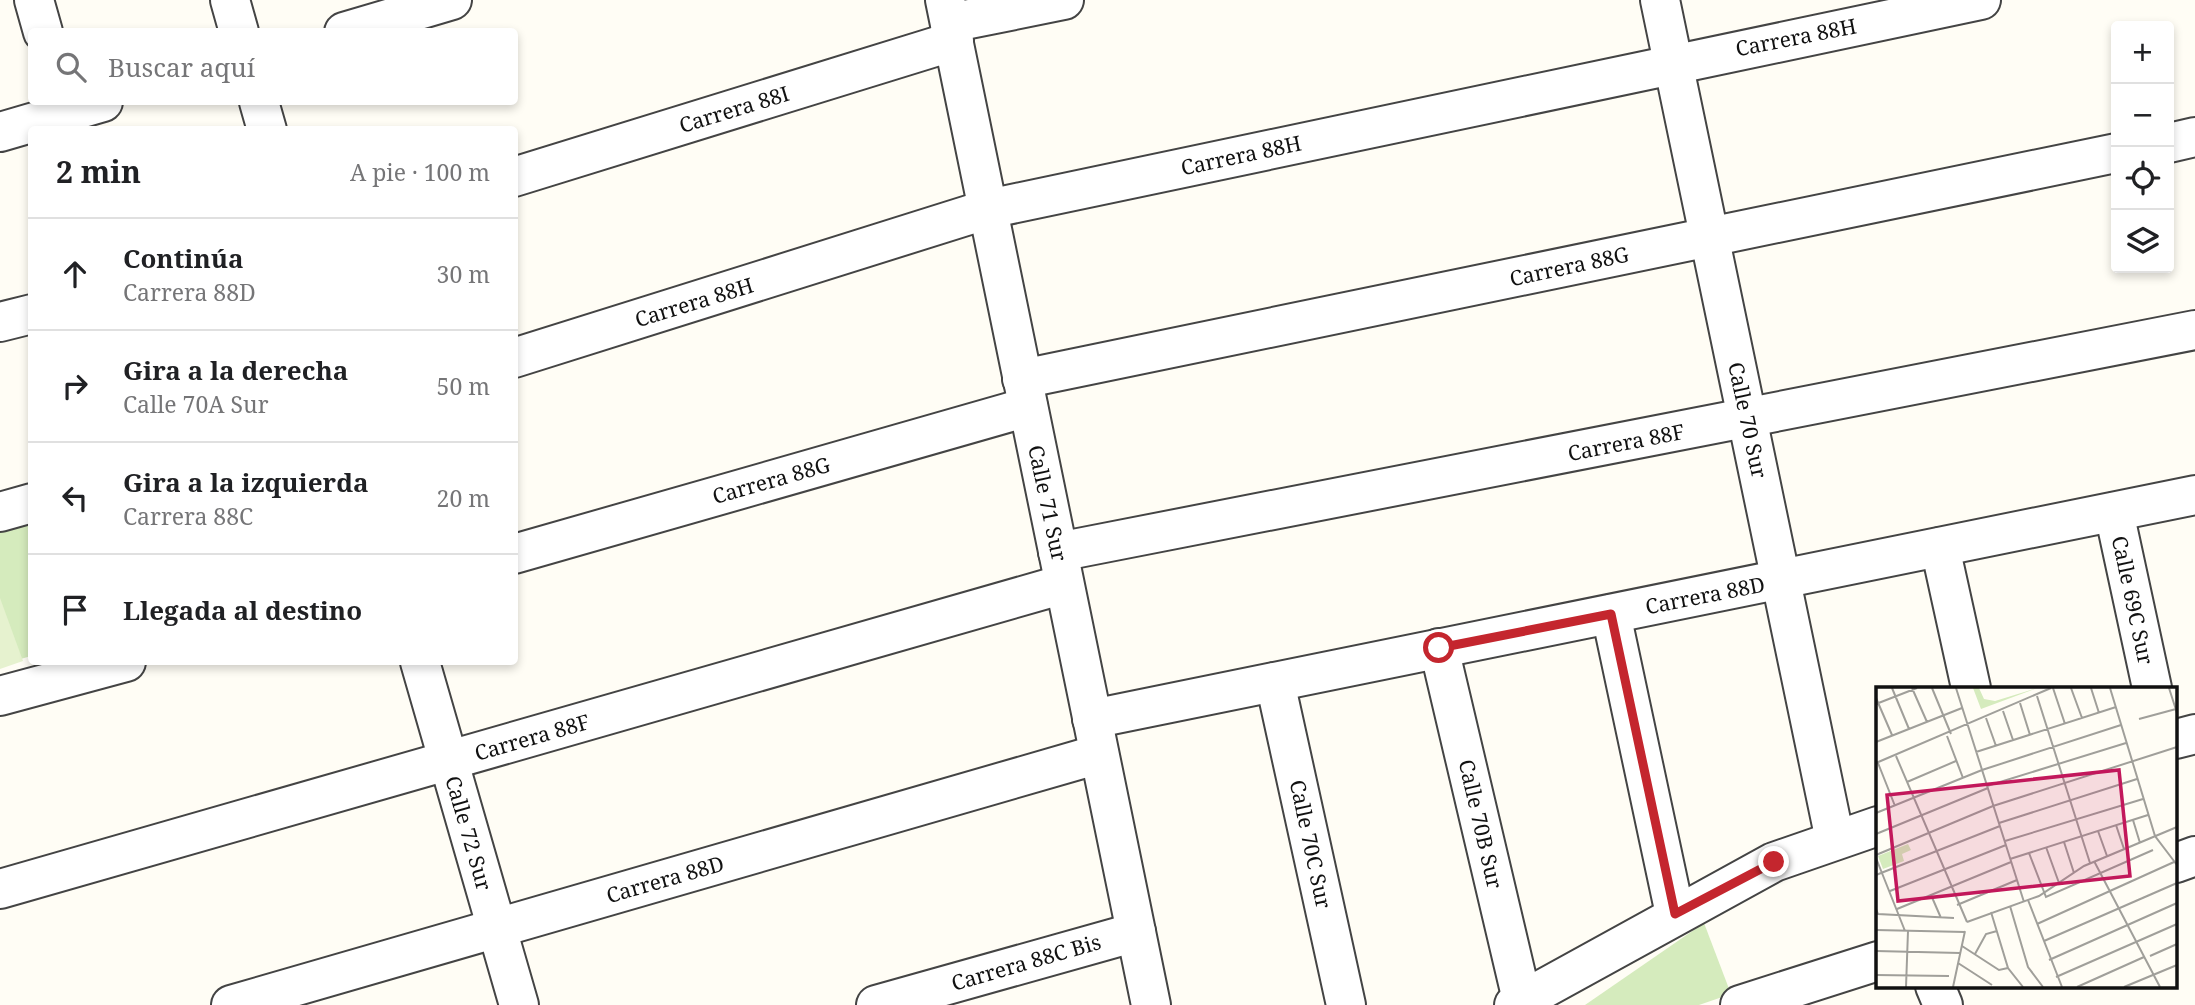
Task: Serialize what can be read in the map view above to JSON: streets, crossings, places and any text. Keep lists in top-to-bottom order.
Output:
{
  "streets": {
    "street": [
      "Carrera 88H",
      "Carrera 88I",
      "Carrera 88G",
      "Calle 70 Sur",
      "Carrera 88F",
      "Calle 71 Sur",
      "Carrera 88D",
      "Calle 69C Sur",
      "Calle 70B Sur",
      "Calle 72 Sur",
      "Calle 70C Sur",
      "Carrera 88C Bis"
    ]
  },
  "crossings": [
    ["Carrera 88H", "Calle 70 Sur"],
    ["Carrera 88H", "Calle 71 Sur"],
    ["Carrera 88I", "Calle 71 Sur"],
    ["Carrera 88G", "Calle 70 Sur"],
    ["Carrera 88G", "Calle 71 Sur"],
    ["Calle 70 Sur", "Carrera 88F"],
    ["Calle 70 Sur", "Carrera 88D"],
    ["Carrera 88F", "Calle 71 Sur"],
    ["Carrera 88F", "Calle 72 Sur"],
    ["Calle 71 Sur", "Carrera 88D"],
    ["Calle 71 Sur", "Carrera 88C Bis"],
    ["Carrera 88D", "Calle 69C Sur"],
    ["Carrera 88D", "Calle 70B Sur"],
    ["Carrera 88D", "Calle 72 Sur"],
    ["Carrera 88D", "Calle 70C Sur"]
  ],
  "page": {
    "map_buttons": ["+", "−"],
    "search": "Buscar aquí",
    "heading": ["2 min", "A pie · 100 m"],
    "list": [
      ["Continúa", "Carrera 88D", "30 m"],
      ["Gira a la derecha", "Calle 70A Sur", "50 m"],
      ["Gira a la izquierda", "Carrera 88C", "20 m"],
      "Llegada al destino"
    ]
  }
}
